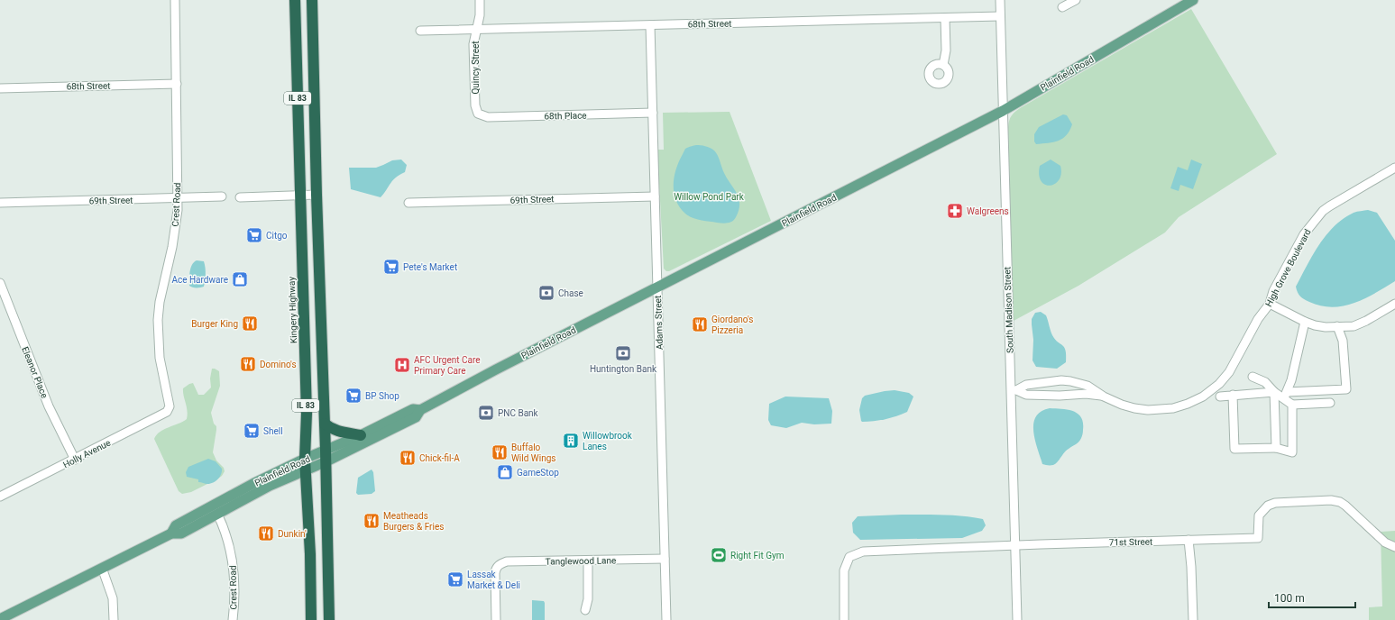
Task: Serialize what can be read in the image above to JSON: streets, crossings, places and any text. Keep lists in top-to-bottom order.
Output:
{
  "streets": {
    "highway": ["IL 83", "Kingery Highway"],
    "main road": ["Plainfield Road"],
    "street": [
      "68th Street",
      "Quincy Street",
      "68th Place",
      "69th Street",
      "Crest Road",
      "High Grove Boulevard",
      "South Madison Street",
      "Adams Street",
      "Eleanor Place",
      "Holly Avenue",
      "71st Street",
      "Tanglewood Lane"
    ]
  },
  "crossings": [
    ["68th Street", "Quincy Street"],
    ["68th Street", "Crest Road"],
    ["68th Street", "South Madison Street"],
    ["68th Street", "Adams Street"],
    ["Quincy Street", "68th Place"],
    ["Plainfield Road", "IL 83"],
    ["Plainfield Road", "Crest Road"],
    ["Plainfield Road", "Kingery Highway"],
    ["Plainfield Road", "South Madison Street"],
    ["Plainfield Road", "Adams Street"],
    ["68th Place", "Adams Street"],
    ["69th Street", "Crest Road"],
    ["69th Street", "Adams Street"],
    ["Crest Road", "Holly Avenue"],
    ["South Madison Street", "71st Street"],
    ["Adams Street", "Tanglewood Lane"],
    ["Eleanor Place", "Holly Avenue"]
  ],
  "parks": ["Willow Pond Park"],
  "places": {
    "pharmacy": ["Walgreens"],
    "supermarket": [
      "Citgo",
      "Pete's Market",
      "BP Shop",
      "Shell",
      "Lassak Market & Deli"
    ],
    "shop": ["Ace Hardware", "GameStop"],
    "bank": ["Chase", "Huntington Bank", "PNC Bank"],
    "restaurant": [
      "Burger King",
      "Giordano's Pizzeria",
      "Domino's",
      "Buffalo Wild Wings",
      "Chick-fil-A",
      "Meatheads Burgers & Fries",
      "Dunkin'"
    ],
    "hospital": ["AFC Urgent Care Primary Care"],
    "building": ["Willowbrook Lanes"],
    "sports": ["Right Fit Gym"]
  },
  "scale_bar": "100 m"
}
